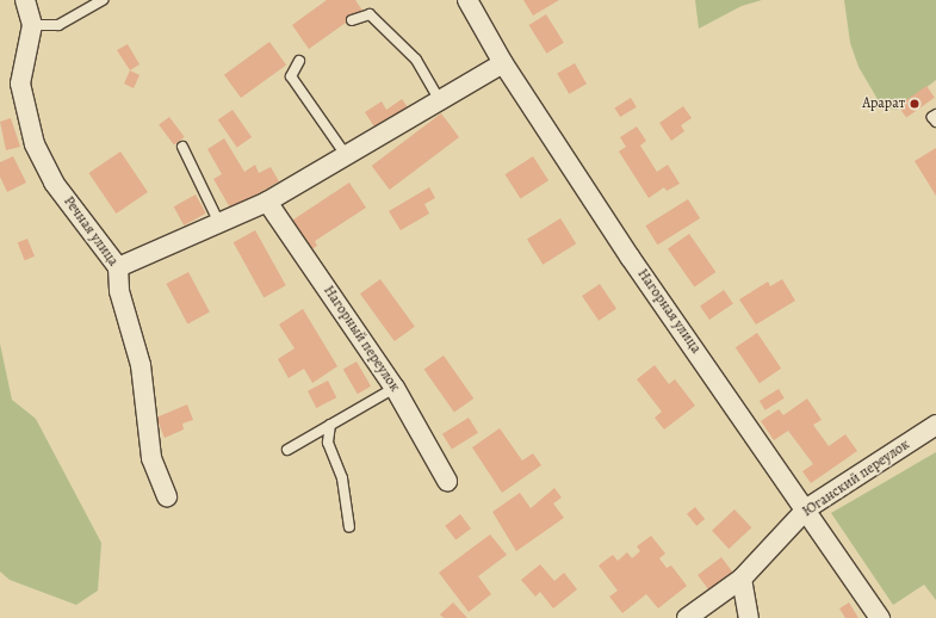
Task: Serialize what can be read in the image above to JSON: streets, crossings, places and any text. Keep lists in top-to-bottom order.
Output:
{
  "streets": {
    "street": [
      "Речная улица",
      "Нагорная улица",
      "Нагорный переулок",
      "Юганский переулок"
    ]
  },
  "crossings": [
    ["Нагорная улица", "Юганский переулок"]
  ],
  "places": ["Арарат"]
}
